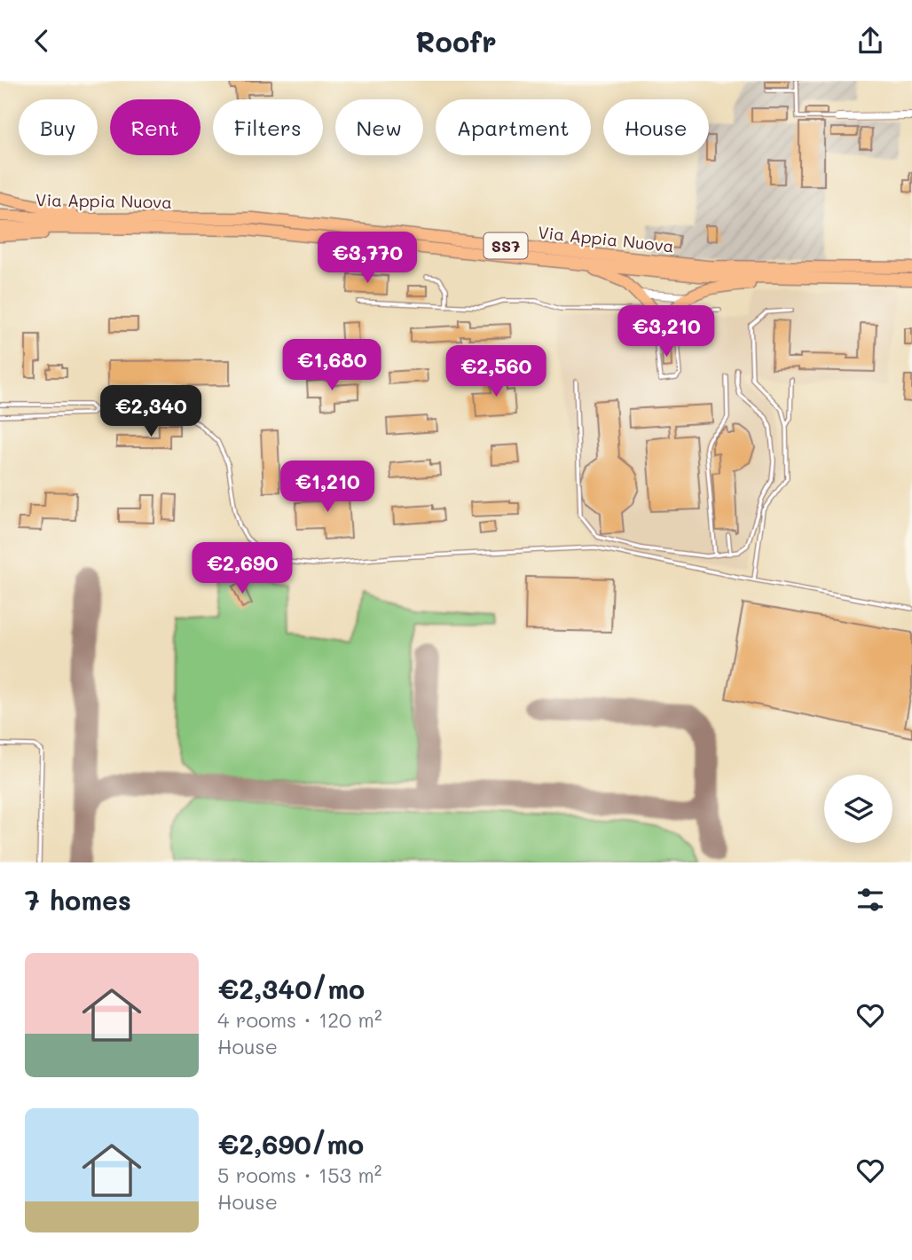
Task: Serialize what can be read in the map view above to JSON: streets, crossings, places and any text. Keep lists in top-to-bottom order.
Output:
{
  "streets": {
    "main road": ["Via Appia Nuova", "SS7"]
  },
  "page": {
    "header": "Roofr",
    "chip": [
      "Buy",
      "Rent",
      "Filters",
      "New",
      "Apartment",
      "House"
    ],
    "price": [
      "€3,770",
      "€3,210",
      "€1,680",
      "€2,560",
      "€2,340",
      "€1,210",
      "€2,690"
    ],
    "heading": "7 homes",
    "list": [
      {
        "name": "€2,340/mo",
        "note": "4 rooms · 120 m² · House"
      },
      {
        "name": "€2,690/mo",
        "note": "5 rooms · 153 m² · House"
      }
    ]
  }
}
